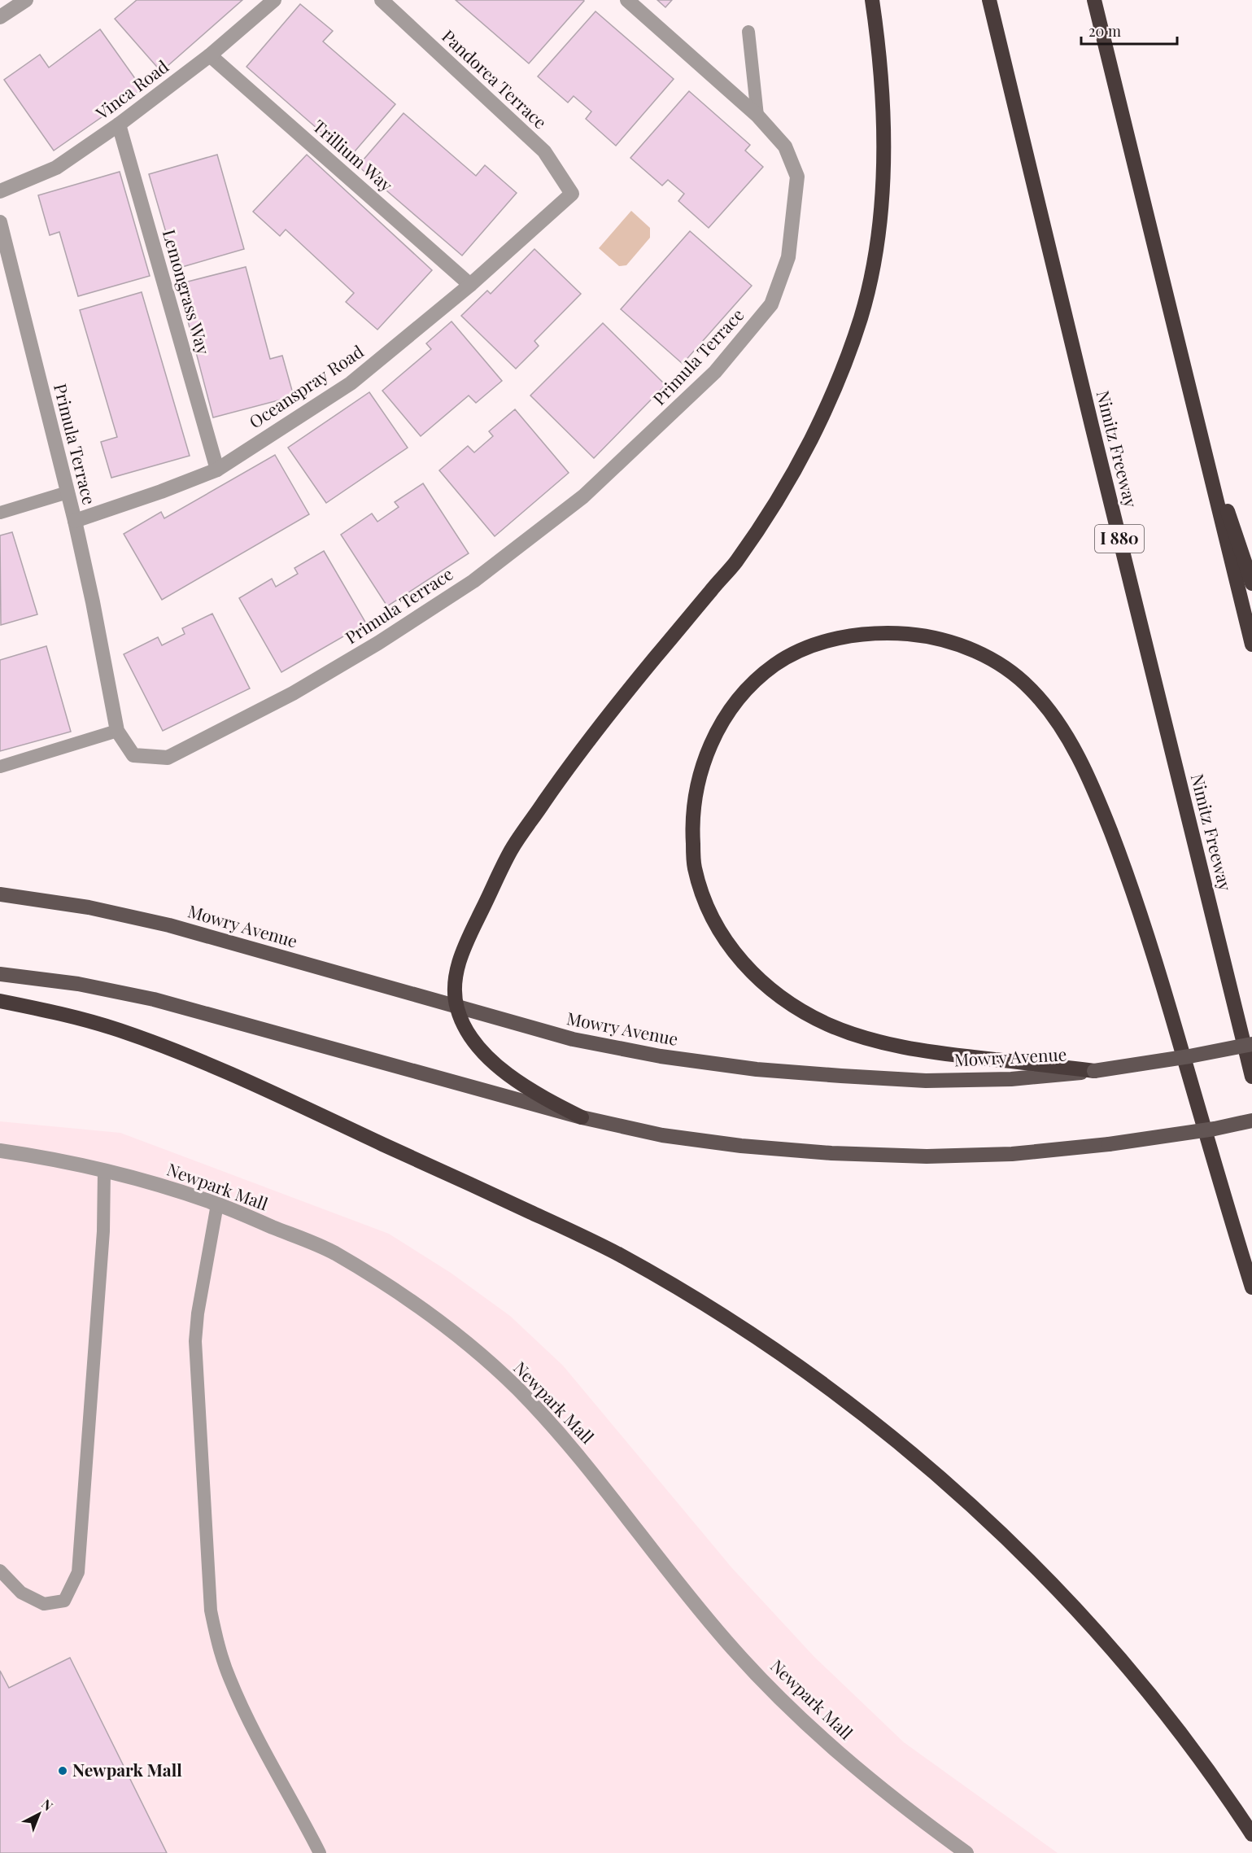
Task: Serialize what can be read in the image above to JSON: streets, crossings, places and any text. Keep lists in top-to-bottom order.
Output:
{
  "streets": {
    "highway": ["Nimitz Freeway", "I 880"],
    "main road": ["Mowry Avenue"],
    "street": [
      "Pandorea Terrace",
      "Vinca Road",
      "Trillium Way",
      "Lemongrass Way",
      "Primula Terrace",
      "Oceanspray Road",
      "Newpark Mall"
    ]
  },
  "crossings": [
    ["Pandorea Terrace", "Oceanspray Road"],
    ["Vinca Road", "Trillium Way"],
    ["Vinca Road", "Lemongrass Way"],
    ["Trillium Way", "Oceanspray Road"],
    ["Lemongrass Way", "Oceanspray Road"],
    ["Primula Terrace", "Oceanspray Road"]
  ],
  "places": ["Newpark Mall"],
  "scale_bar": "20 m",
  "north": "top right"
}
